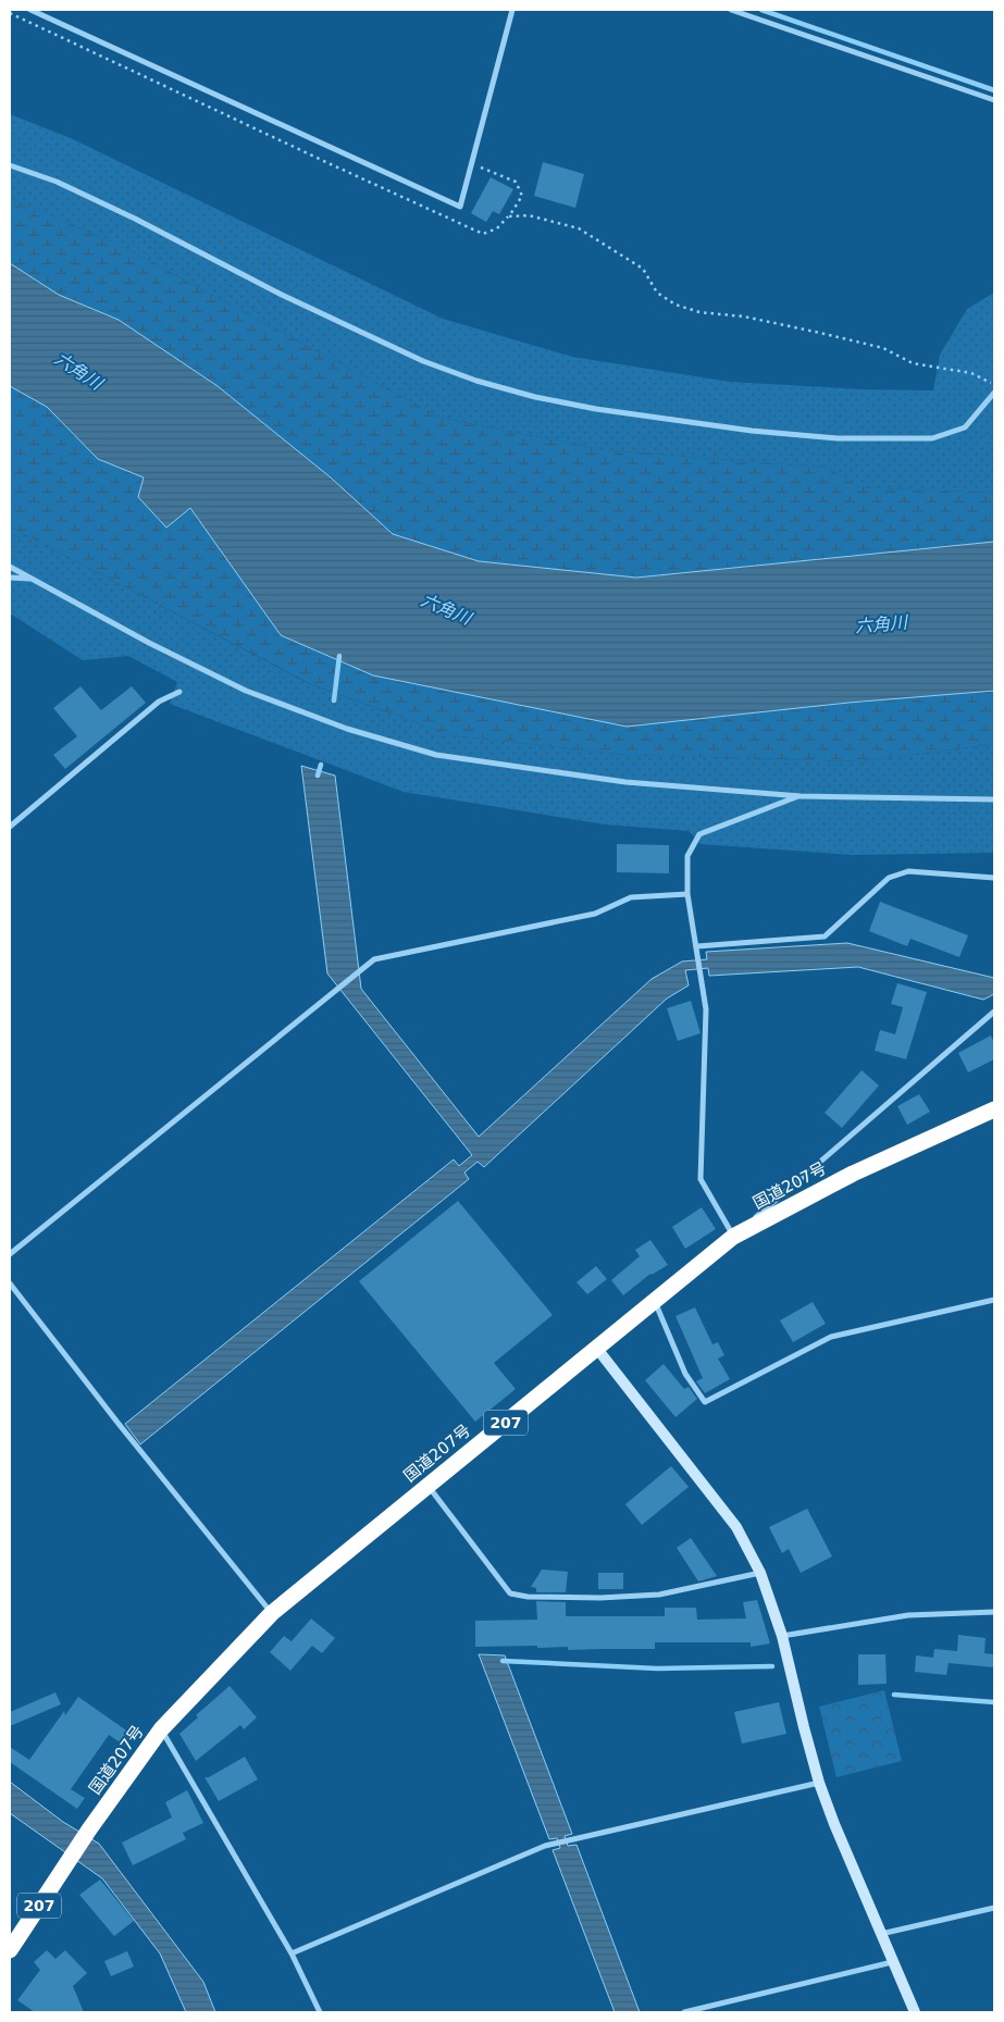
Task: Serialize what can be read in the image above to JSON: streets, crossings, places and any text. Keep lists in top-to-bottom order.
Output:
{
  "streets": {
    "highway": ["国道207号", "207"]
  },
  "water": ["六角川"]
}
